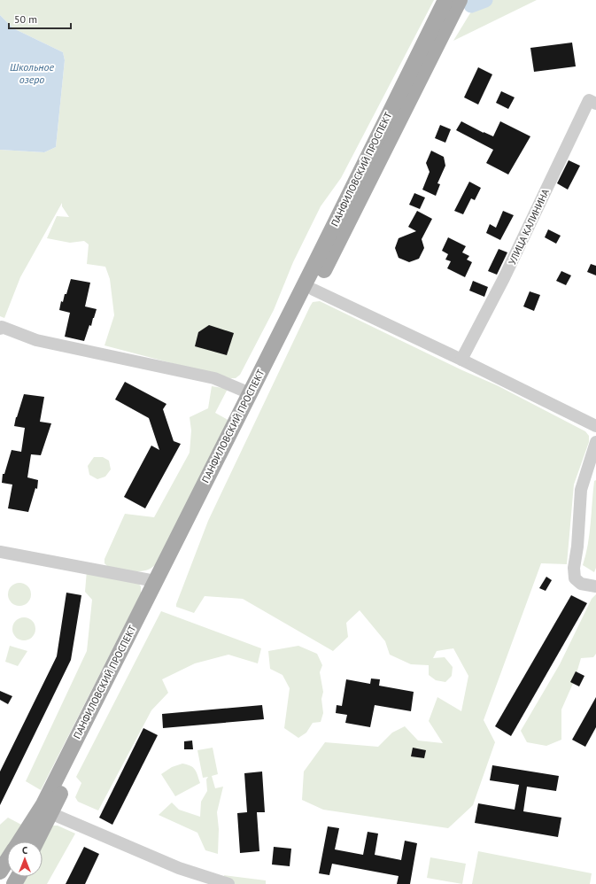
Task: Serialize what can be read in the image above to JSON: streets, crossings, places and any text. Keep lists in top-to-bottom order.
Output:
{
  "streets": {
    "main road": ["ПАНФИЛОВСКИЙ ПРОСПЕКТ"],
    "street": ["УЛИЦА КАЛИНИНА"]
  },
  "water": ["Школьное озеро"],
  "scale_bar": "50 m",
  "north": "top"
}
